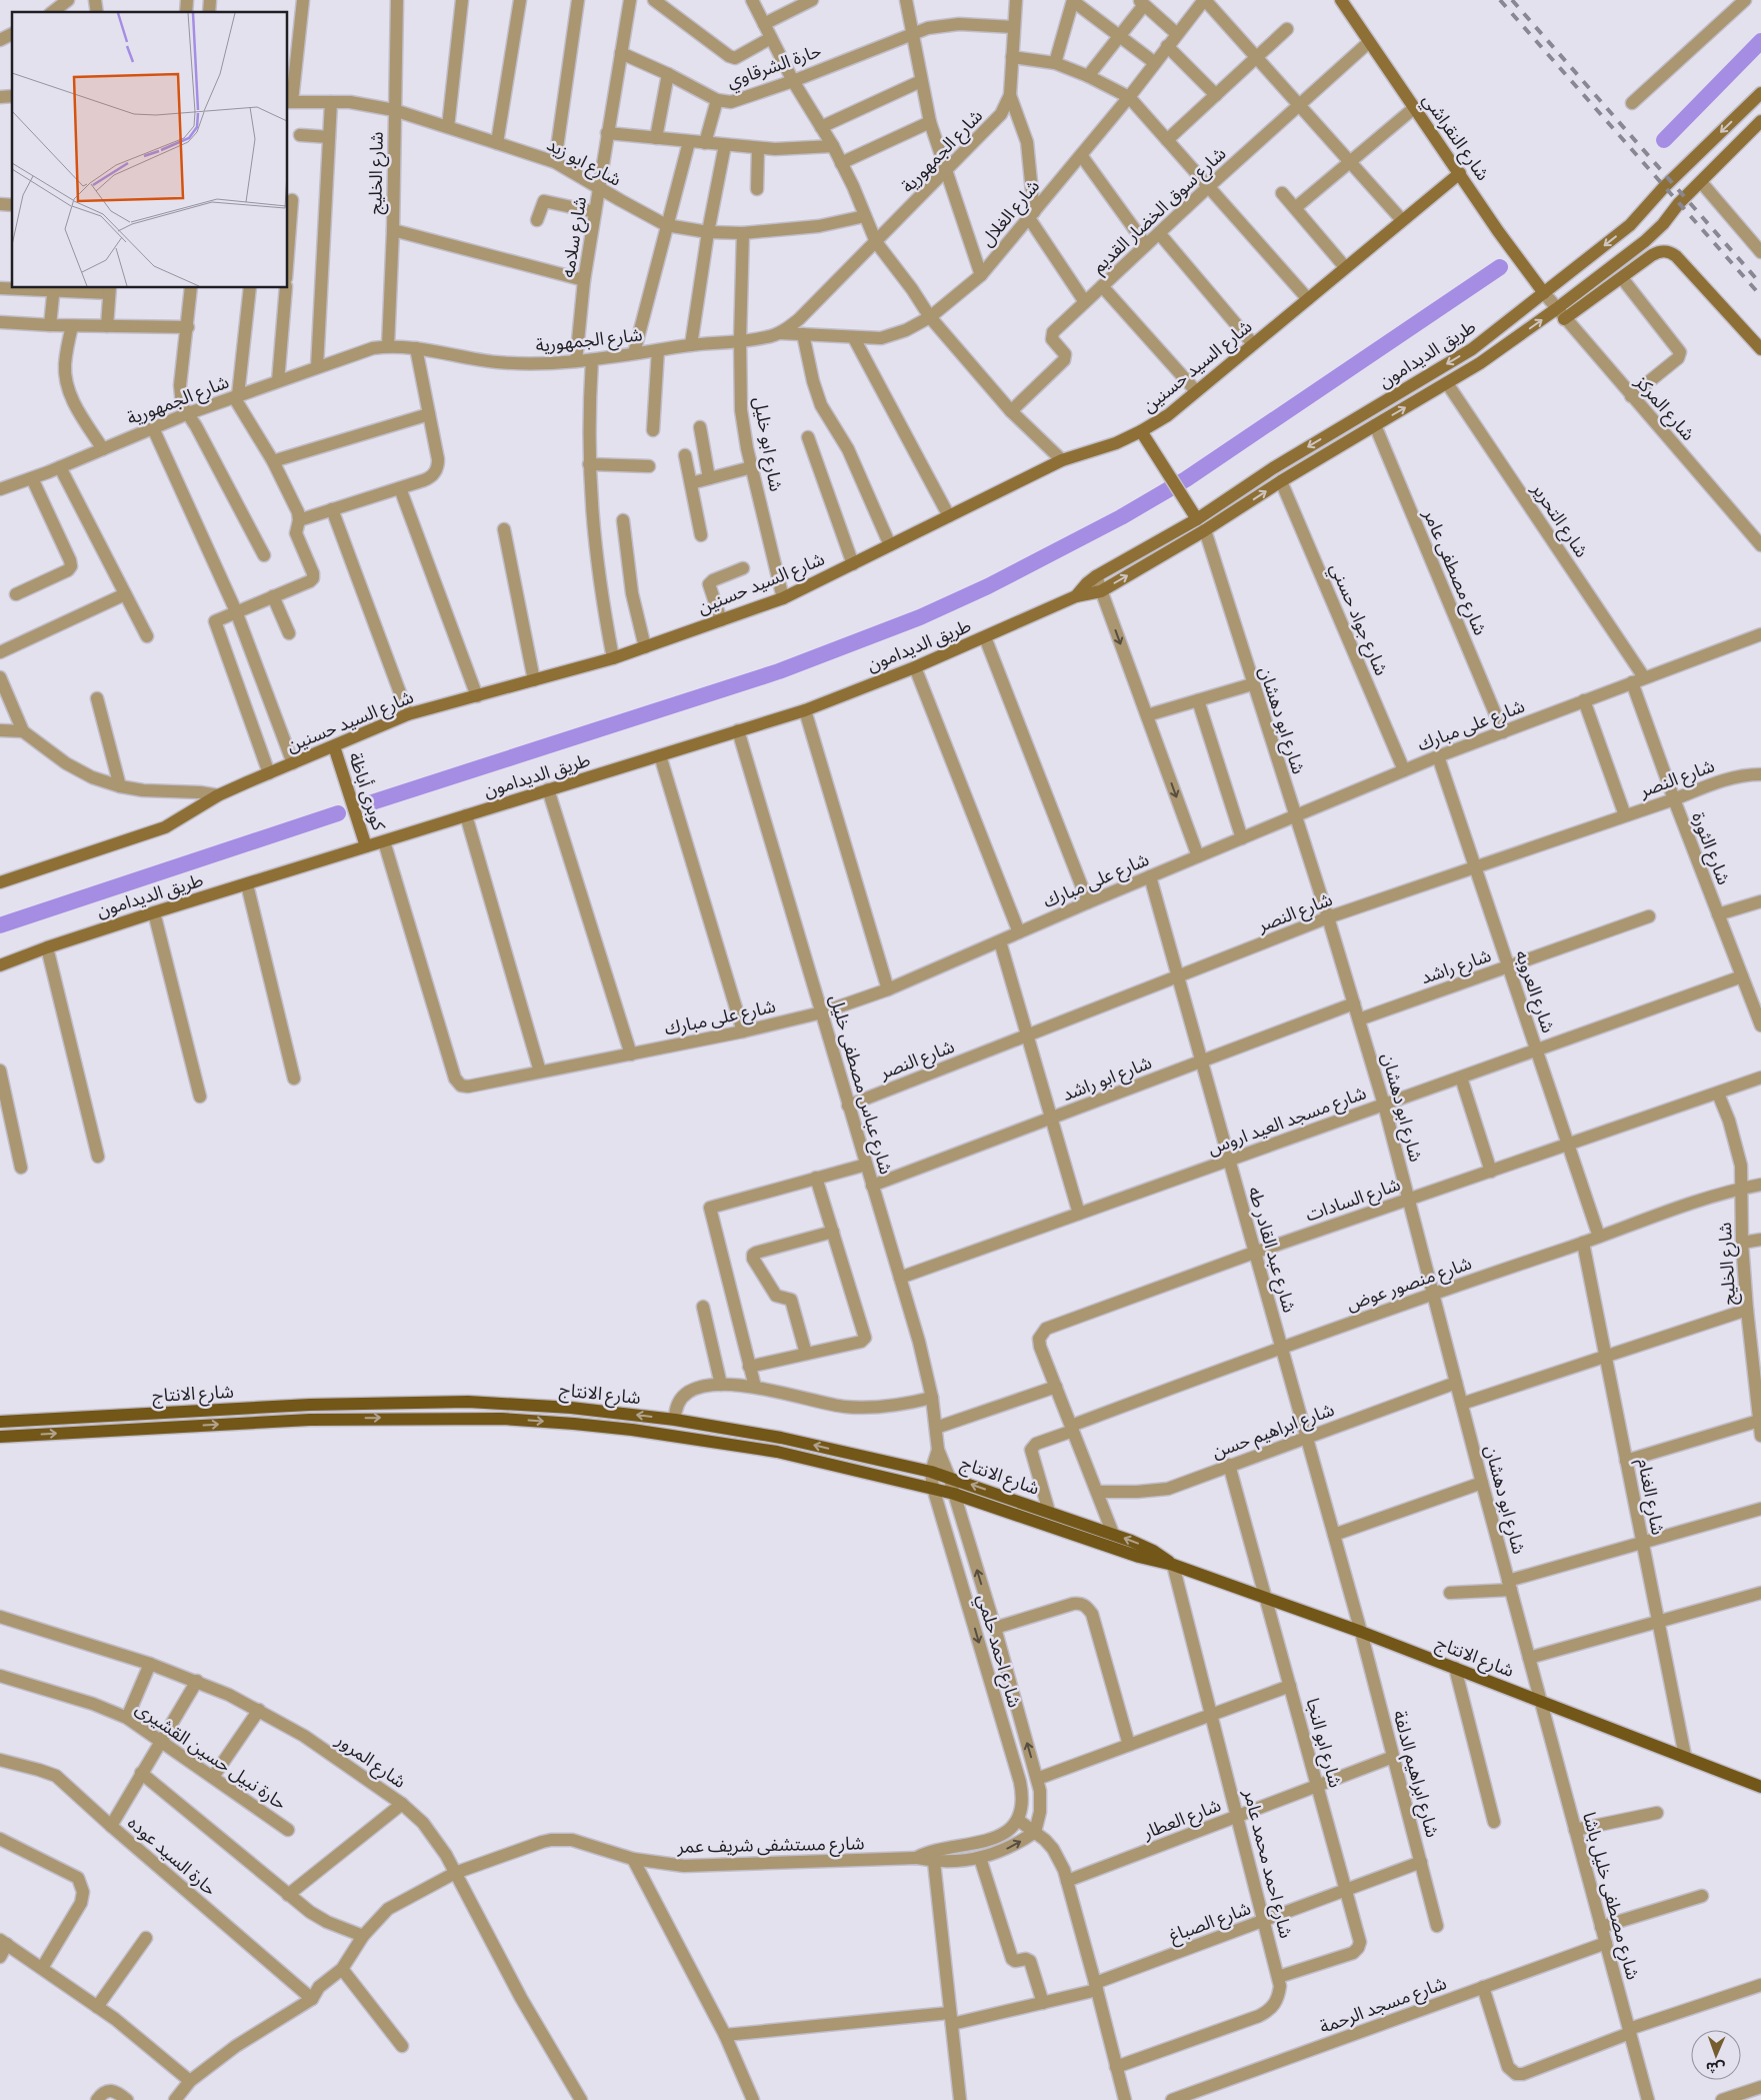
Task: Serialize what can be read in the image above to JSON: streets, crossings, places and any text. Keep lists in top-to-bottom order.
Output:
{
  "streets": {
    "main road": [
      "شارع النقراشي",
      "طريق الديدامون",
      "شارع السيد حسنين",
      "كوبرى أباظة",
      "شارع الانتاج"
    ],
    "street": [
      "حارة الشرقاوي",
      "شارع الجمهورية",
      "شارع ابو زيد",
      "شارع الخليج",
      "شارع سوق الخضار القديم",
      "شارع الغلال",
      "شارع سلامه",
      "شارع المركز",
      "شارع ابو خليل",
      "شارع التحرير",
      "شارع مصطفى عامر",
      "شارع جواد حسني",
      "شارع ابو دهشان",
      "شارع على مبارك",
      "شارع النصر",
      "شارع الثورة",
      "شارع راشد",
      "شارع العروبه",
      "شارع ابو راشد",
      "شارع عباس مصطفى خليل",
      "شارع مسجد العيد اروس",
      "شارع السادات",
      "شارع عبد القادر طه",
      "شارع منصور عوض",
      "شارع ابراهيم حسن",
      "شارع الغنام",
      "شارع احمد حلمي",
      "شارع ابو النجا",
      "حارة نبيل حسين القشيرى",
      "شارع المرور",
      "شارع ابراهيم الدلفة",
      "شارع العطار",
      "شارع مستشفى شريف عمر",
      "حارة السيد عوده",
      "شارع احمد محمد عامر",
      "شارع مصطفى خليل باشا",
      "شارع الصباغ",
      "شارع مسجد الرحمة"
    ]
  },
  "crossings": [
    ["حارة الشرقاوي", "شارع الجمهورية"],
    ["حارة الشرقاوي", "شارع سلامه"],
    ["شارع النقراشي", "شارع سوق الخضار القديم"],
    ["شارع النقراشي", "طريق الديدامون"],
    ["شارع النقراشي", "شارع السيد حسنين"],
    ["شارع النقراشي", "شارع المركز"],
    ["شارع الجمهورية", "شارع الخليج"],
    ["شارع الجمهورية", "شارع الغلال"],
    ["شارع الجمهورية", "شارع سلامه"],
    ["شارع الجمهورية", "شارع ابو خليل"],
    ["شارع ابو زيد", "شارع الخليج"],
    ["شارع ابو زيد", "شارع سلامه"],
    ["شارع ابو زيد", "شارع ابو خليل"],
    ["شارع الخليج", "شارع السادات"],
    ["شارع الخليج", "شارع منصور عوض"],
    ["طريق الديدامون", "شارع المركز"],
    ["طريق الديدامون", "شارع التحرير"],
    ["طريق الديدامون", "شارع مصطفى عامر"],
    ["طريق الديدامون", "شارع جواد حسني"],
    ["طريق الديدامون", "شارع ابو دهشان"],
    ["طريق الديدامون", "شارع على مبارك"],
    ["طريق الديدامون", "كوبرى أباظة"],
    ["طريق الديدامون", "شارع عباس مصطفى خليل"],
    ["شارع السيد حسنين", "شارع ابو خليل"],
    ["شارع السيد حسنين", "كوبرى أباظة"],
    ["شارع التحرير", "شارع على مبارك"],
    ["شارع التحرير", "شارع الثورة"],
    ["شارع مصطفى عامر", "شارع على مبارك"],
    ["شارع جواد حسني", "شارع على مبارك"],
    ["شارع ابو دهشان", "شارع على مبارك"],
    ["شارع ابو دهشان", "شارع النصر"],
    ["شارع ابو دهشان", "شارع راشد"],
    ["شارع ابو دهشان", "شارع ابو راشد"],
    ["شارع ابو دهشان", "شارع مسجد العيد اروس"],
    ["شارع ابو دهشان", "شارع السادات"],
    ["شارع ابو دهشان", "شارع منصور عوض"],
    ["شارع ابو دهشان", "شارع الانتاج"],
    ["شارع ابو دهشان", "شارع ابراهيم حسن"],
    ["شارع ابو دهشان", "شارع مصطفى خليل باشا"],
    ["شارع على مبارك", "شارع الثورة"],
    ["شارع على مبارك", "شارع العروبه"],
    ["شارع على مبارك", "شارع عباس مصطفى خليل"],
    ["شارع على مبارك", "شارع عبد القادر طه"],
    ["شارع النصر", "شارع الثورة"],
    ["شارع النصر", "شارع العروبه"],
    ["شارع النصر", "شارع عباس مصطفى خليل"],
    ["شارع النصر", "شارع عبد القادر طه"],
    ["شارع الثورة", "شارع مسجد العيد اروس"],
    ["شارع راشد", "شارع العروبه"],
    ["شارع العروبه", "شارع مسجد العيد اروس"],
    ["شارع العروبه", "شارع السادات"],
    ["شارع العروبه", "شارع منصور عوض"],
    ["شارع ابو راشد", "شارع عباس مصطفى خليل"],
    ["شارع ابو راشد", "شارع عبد القادر طه"],
    ["شارع عباس مصطفى خليل", "شارع مسجد العيد اروس"],
    ["شارع عباس مصطفى خليل", "شارع الانتاج"],
    ["شارع عباس مصطفى خليل", "شارع احمد حلمي"],
    ["شارع مسجد العيد اروس", "شارع عبد القادر طه"],
    ["شارع السادات", "شارع عبد القادر طه"],
    ["شارع السادات", "شارع منصور عوض"],
    ["شارع السادات", "شارع الانتاج"],
    ["شارع السادات", "شارع ابراهيم حسن"],
    ["شارع عبد القادر طه", "شارع منصور عوض"],
    ["شارع عبد القادر طه", "شارع الانتاج"],
    ["شارع عبد القادر طه", "شارع ابراهيم حسن"],
    ["شارع عبد القادر طه", "شارع ابراهيم الدلفة"],
    ["شارع منصور عوض", "شارع الانتاج"],
    ["شارع منصور عوض", "شارع الغنام"],
    ["شارع الانتاج", "شارع الغنام"],
    ["شارع الانتاج", "شارع احمد حلمي"],
    ["شارع الانتاج", "شارع ابو النجا"],
    ["شارع الانتاج", "شارع ابراهيم الدلفة"],
    ["شارع الانتاج", "شارع احمد محمد عامر"],
    ["شارع الانتاج", "شارع مصطفى خليل باشا"],
    ["شارع ابراهيم حسن", "شارع ابو النجا"],
    ["شارع احمد حلمي", "شارع مستشفى شريف عمر"],
    ["شارع ابو النجا", "شارع العطار"],
    ["شارع ابو النجا", "شارع احمد محمد عامر"],
    ["شارع ابو النجا", "شارع الصباغ"],
    ["شارع المرور", "شارع مستشفى شريف عمر"],
    ["شارع ابراهيم الدلفة", "شارع العطار"],
    ["شارع ابراهيم الدلفة", "شارع الصباغ"],
    ["شارع العطار", "شارع احمد محمد عامر"],
    ["شارع مستشفى شريف عمر", "حارة السيد عوده"],
    ["شارع احمد محمد عامر", "شارع الصباغ"],
    ["شارع مصطفى خليل باشا", "شارع مسجد الرحمة"]
  ],
  "north": "bottom"
}
